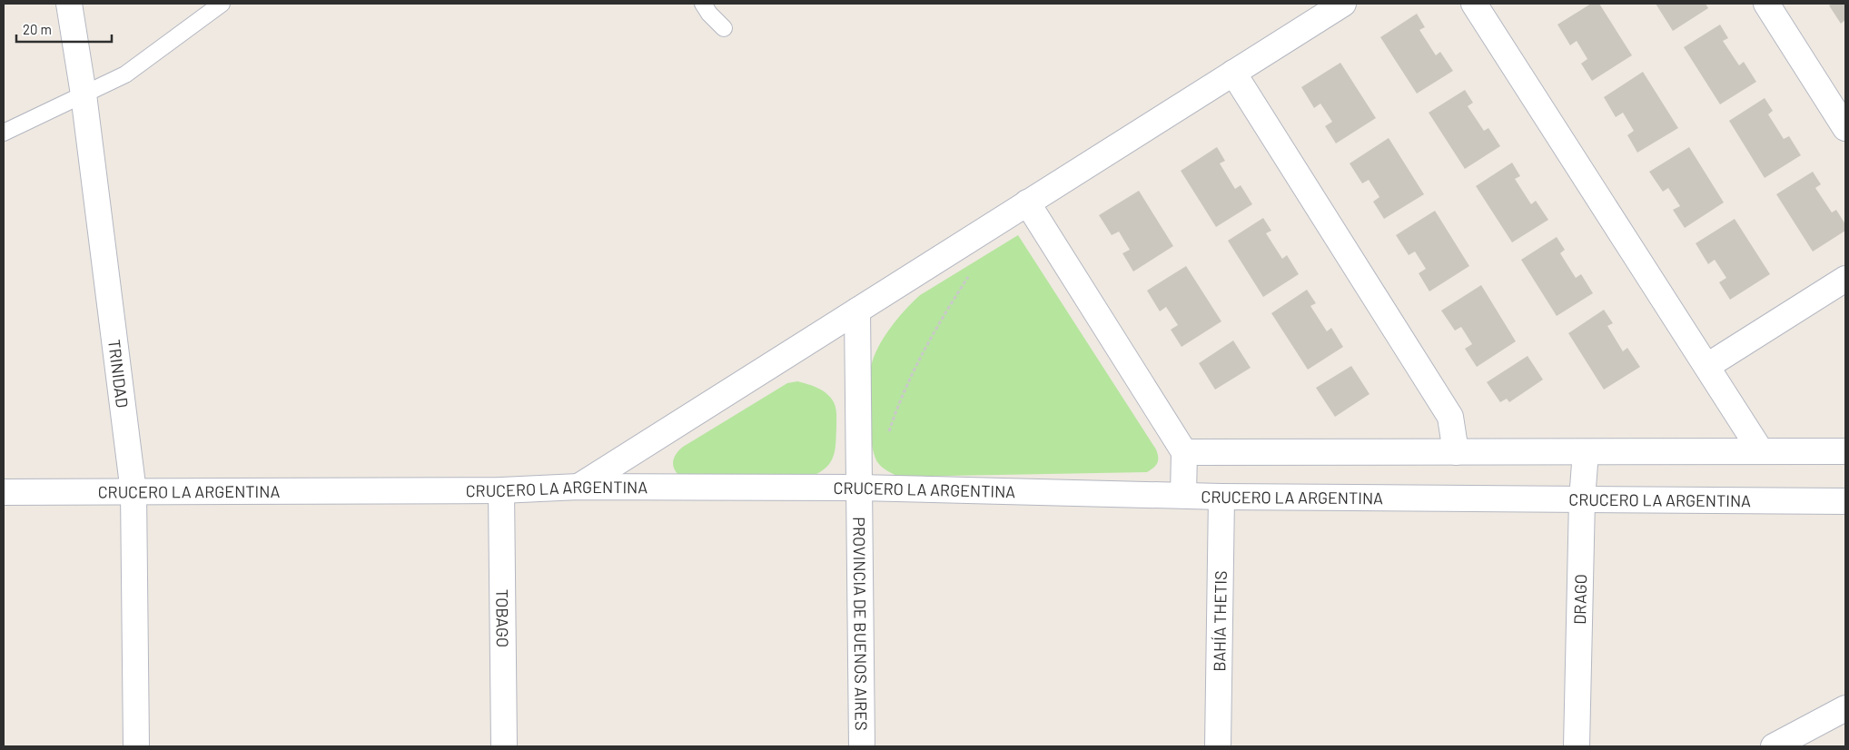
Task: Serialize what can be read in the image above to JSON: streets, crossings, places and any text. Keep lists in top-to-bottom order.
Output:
{
  "streets": {
    "street": [
      "TRINIDAD",
      "CRUCERO LA ARGENTINA",
      "DRAGO",
      "TOBAGO",
      "BAHÍA THETIS",
      "PROVINCIA DE BUENOS AIRES"
    ]
  },
  "crossings": [
    ["TRINIDAD", "CRUCERO LA ARGENTINA"],
    ["CRUCERO LA ARGENTINA", "DRAGO"],
    ["CRUCERO LA ARGENTINA", "TOBAGO"],
    ["CRUCERO LA ARGENTINA", "BAHÍA THETIS"],
    ["CRUCERO LA ARGENTINA", "PROVINCIA DE BUENOS AIRES"]
  ],
  "scale_bar": "20 m"
}
